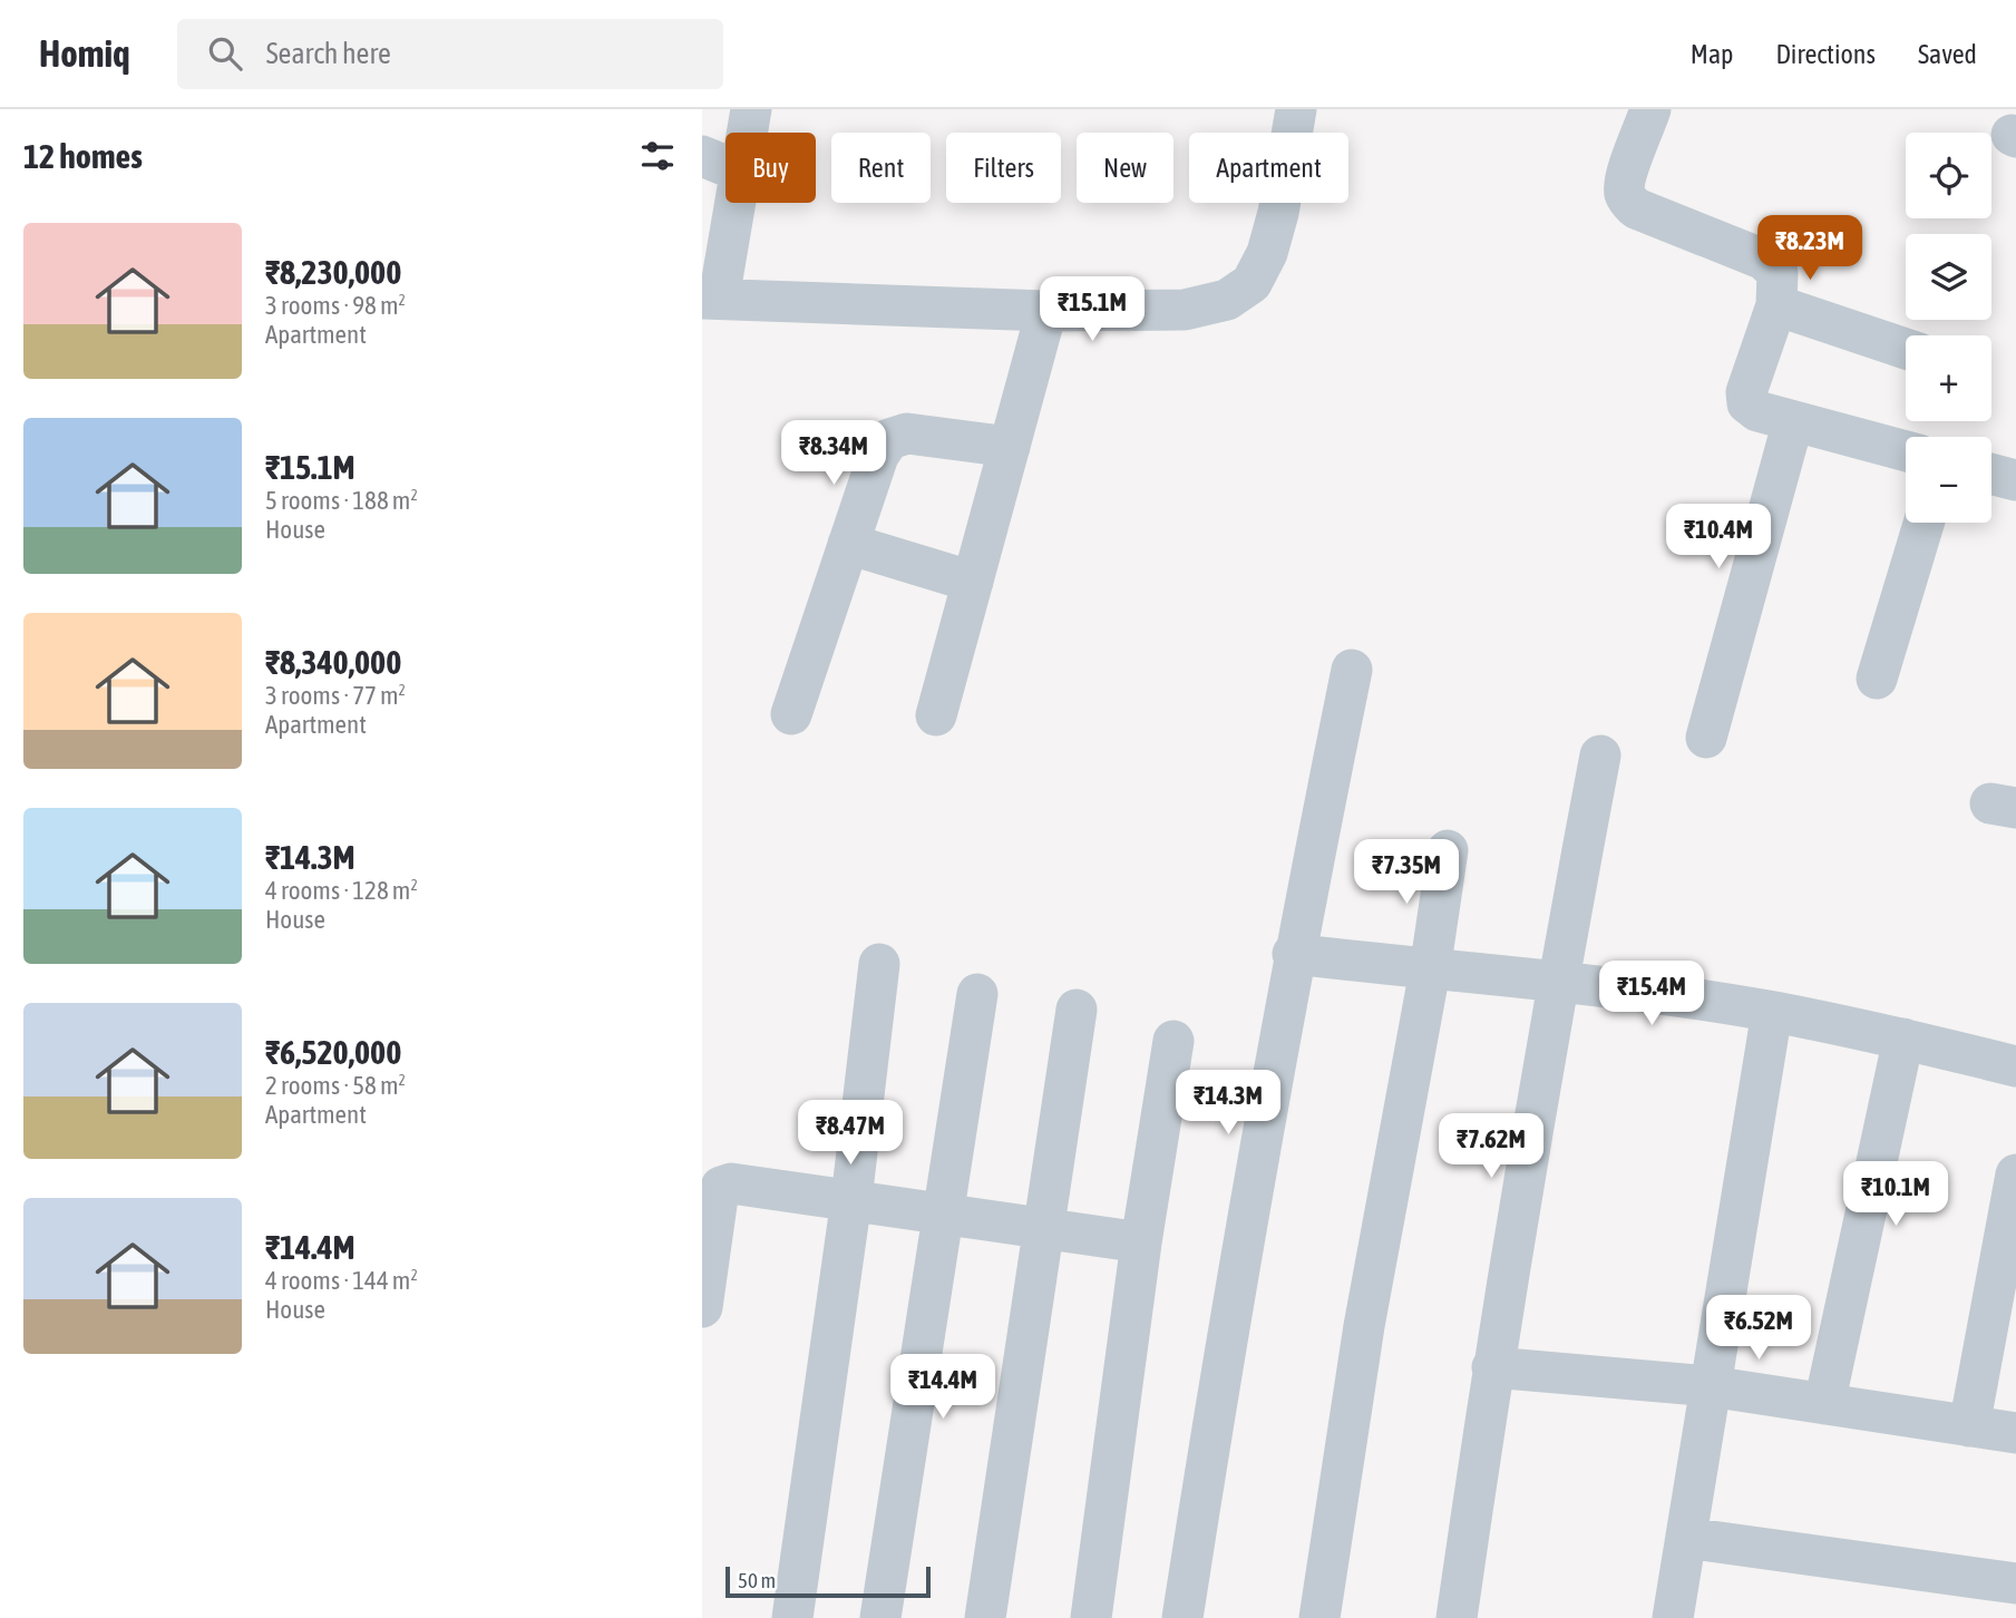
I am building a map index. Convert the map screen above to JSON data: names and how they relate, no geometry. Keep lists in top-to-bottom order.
{
  "scale_bar": "50 m",
  "page": {
    "header": "Homiq",
    "search": "Search here",
    "nav": ["Map", "Directions", "Saved"],
    "heading": "12 homes",
    "map_buttons": ["+", "−"],
    "chip": [
      "Buy",
      "Rent",
      "Filters",
      "New",
      "Apartment"
    ],
    "list": [
      {
        "name": "₹8,230,000",
        "note": "3 rooms · 98 m² · Apartment"
      },
      {
        "name": "₹15.1M",
        "note": "5 rooms · 188 m² · House"
      },
      {
        "name": "₹8,340,000",
        "note": "3 rooms · 77 m² · Apartment"
      },
      {
        "name": "₹14.3M",
        "note": "4 rooms · 128 m² · House"
      },
      {
        "name": "₹6,520,000",
        "note": "2 rooms · 58 m² · Apartment"
      },
      {
        "name": "₹14.4M",
        "note": "4 rooms · 144 m² · House"
      }
    ],
    "price": [
      "₹8.23M",
      "₹15.1M",
      "₹8.34M",
      "₹10.4M",
      "₹7.35M",
      "₹15.4M",
      "₹14.3M",
      "₹8.47M",
      "₹7.62M",
      "₹10.1M",
      "₹6.52M",
      "₹14.4M"
    ],
    "scale": "50 m"
  }
}
